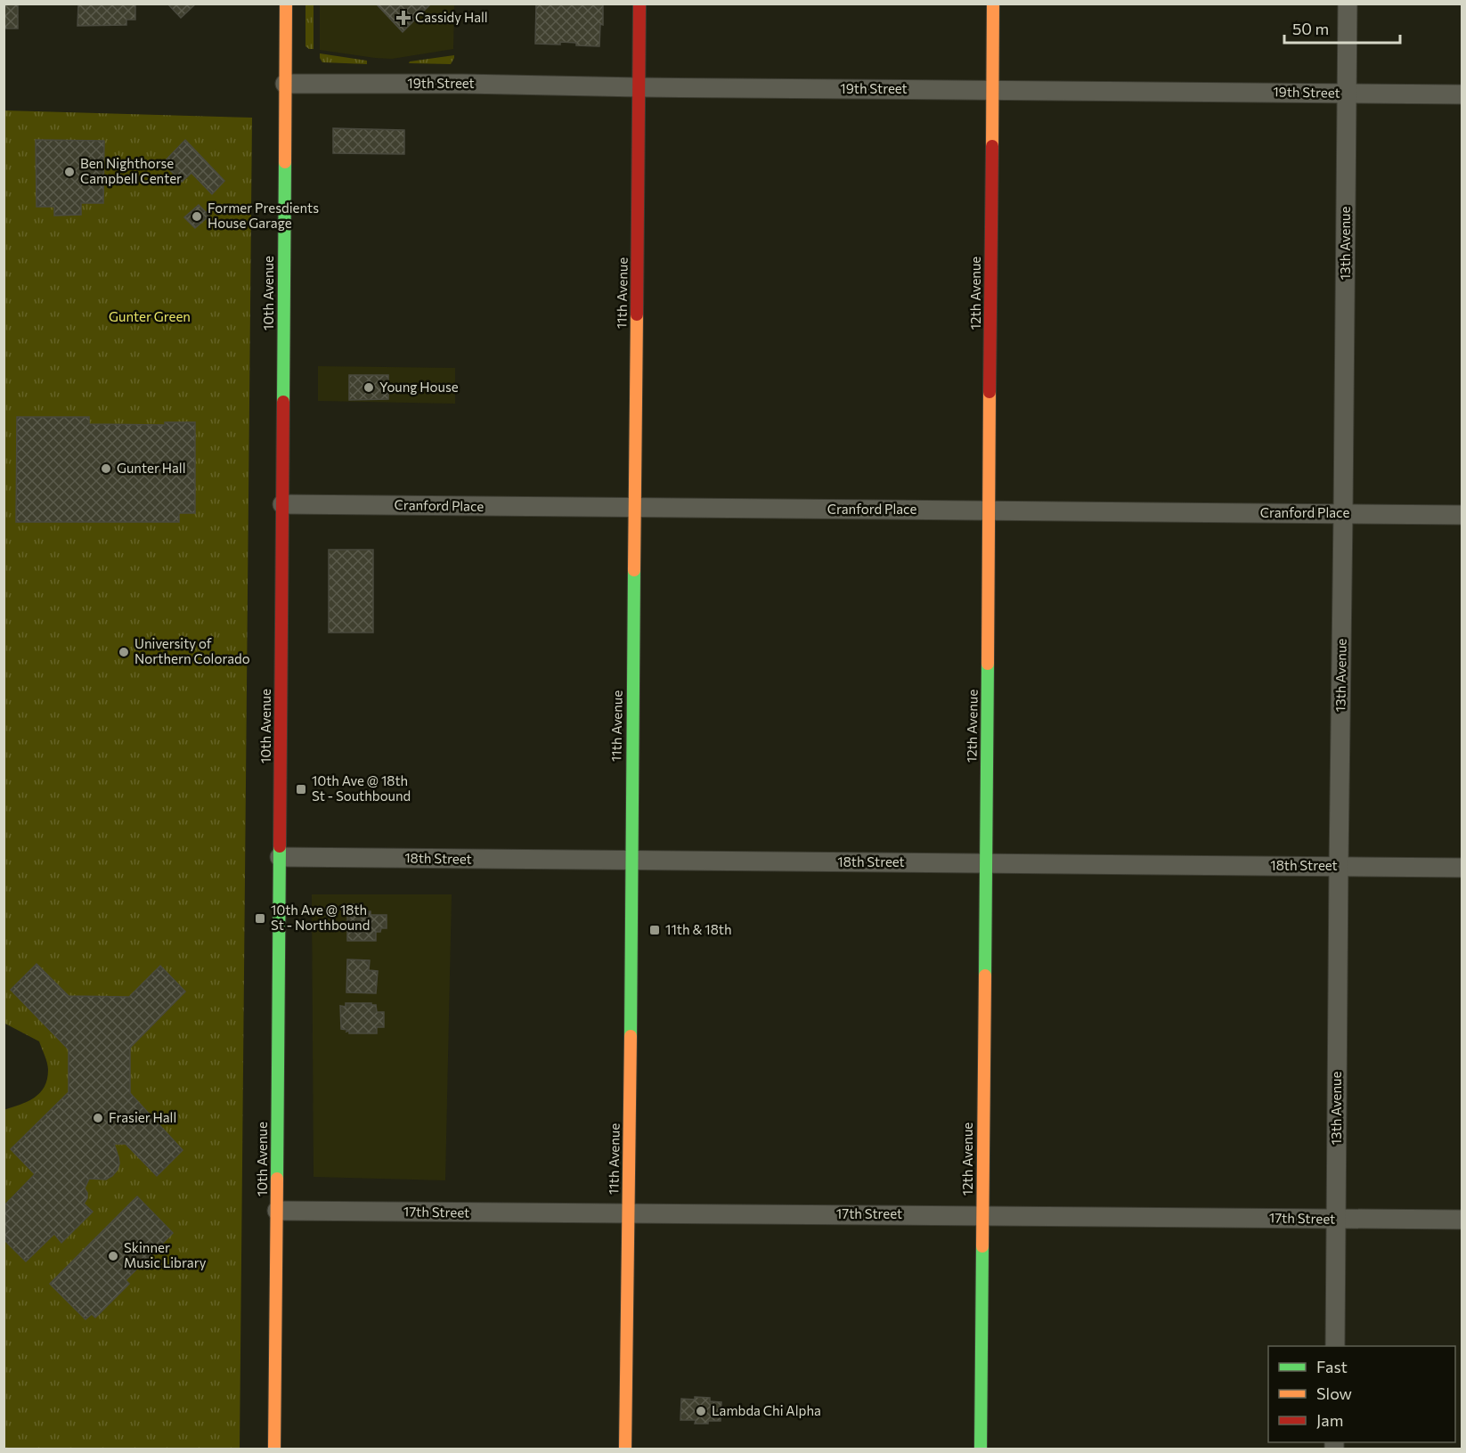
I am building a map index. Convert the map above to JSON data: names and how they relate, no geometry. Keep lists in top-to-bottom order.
{
  "streets": {
    "street": [
      "19th Street",
      "13th Avenue",
      "10th Avenue",
      "11th Avenue",
      "12th Avenue",
      "Cranford Place",
      "18th Street",
      "17th Street"
    ]
  },
  "crossings": [
    ["19th Street", "13th Avenue"],
    ["19th Street", "10th Avenue"],
    ["19th Street", "11th Avenue"],
    ["19th Street", "12th Avenue"],
    ["13th Avenue", "Cranford Place"],
    ["13th Avenue", "18th Street"],
    ["13th Avenue", "17th Street"],
    ["10th Avenue", "Cranford Place"],
    ["10th Avenue", "18th Street"],
    ["10th Avenue", "17th Street"],
    ["11th Avenue", "Cranford Place"],
    ["11th Avenue", "18th Street"],
    ["11th Avenue", "17th Street"],
    ["12th Avenue", "Cranford Place"],
    ["12th Avenue", "18th Street"],
    ["12th Avenue", "17th Street"]
  ],
  "parks": ["Gunter Green"],
  "places": {
    "health": ["Cassidy Hall"],
    "other": [
      "Ben Nighthorse Campbell Center",
      "Former Presdients House Garage",
      "Young House",
      "Gunter Hall",
      "University of Northern Colorado",
      "Frasier Hall",
      "Skinner Music Library",
      "Lambda Chi Alpha"
    ],
    "transit": ["10th Ave @ 18th St - Southbound", "10th Ave @ 18th St - Northbound", "11th & 18th"]
  },
  "legend": ["Fast", "Slow", "Jam"],
  "scale_bar": "50 m"
}
